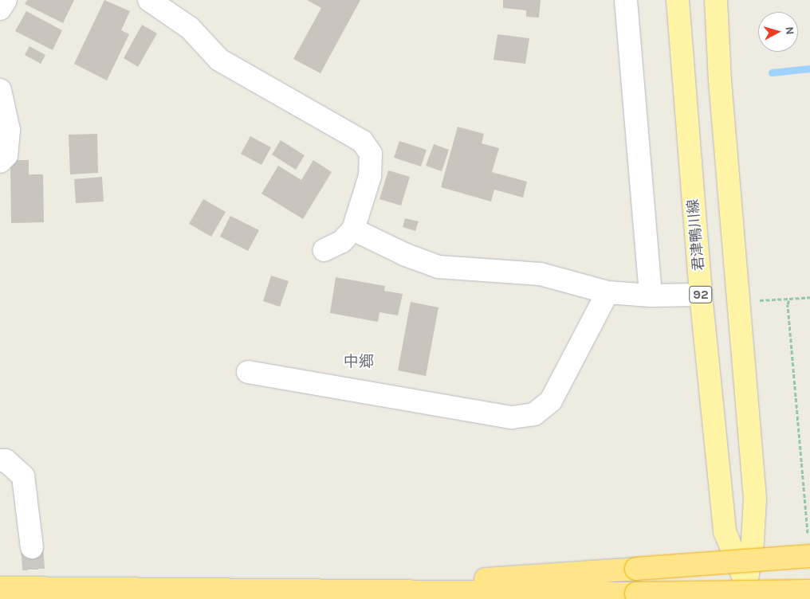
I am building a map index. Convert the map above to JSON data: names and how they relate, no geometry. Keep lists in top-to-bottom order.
{
  "streets": {
    "main road": ["君津鴨川線", "92"]
  },
  "districts": ["中郷"],
  "north": "right"
}
